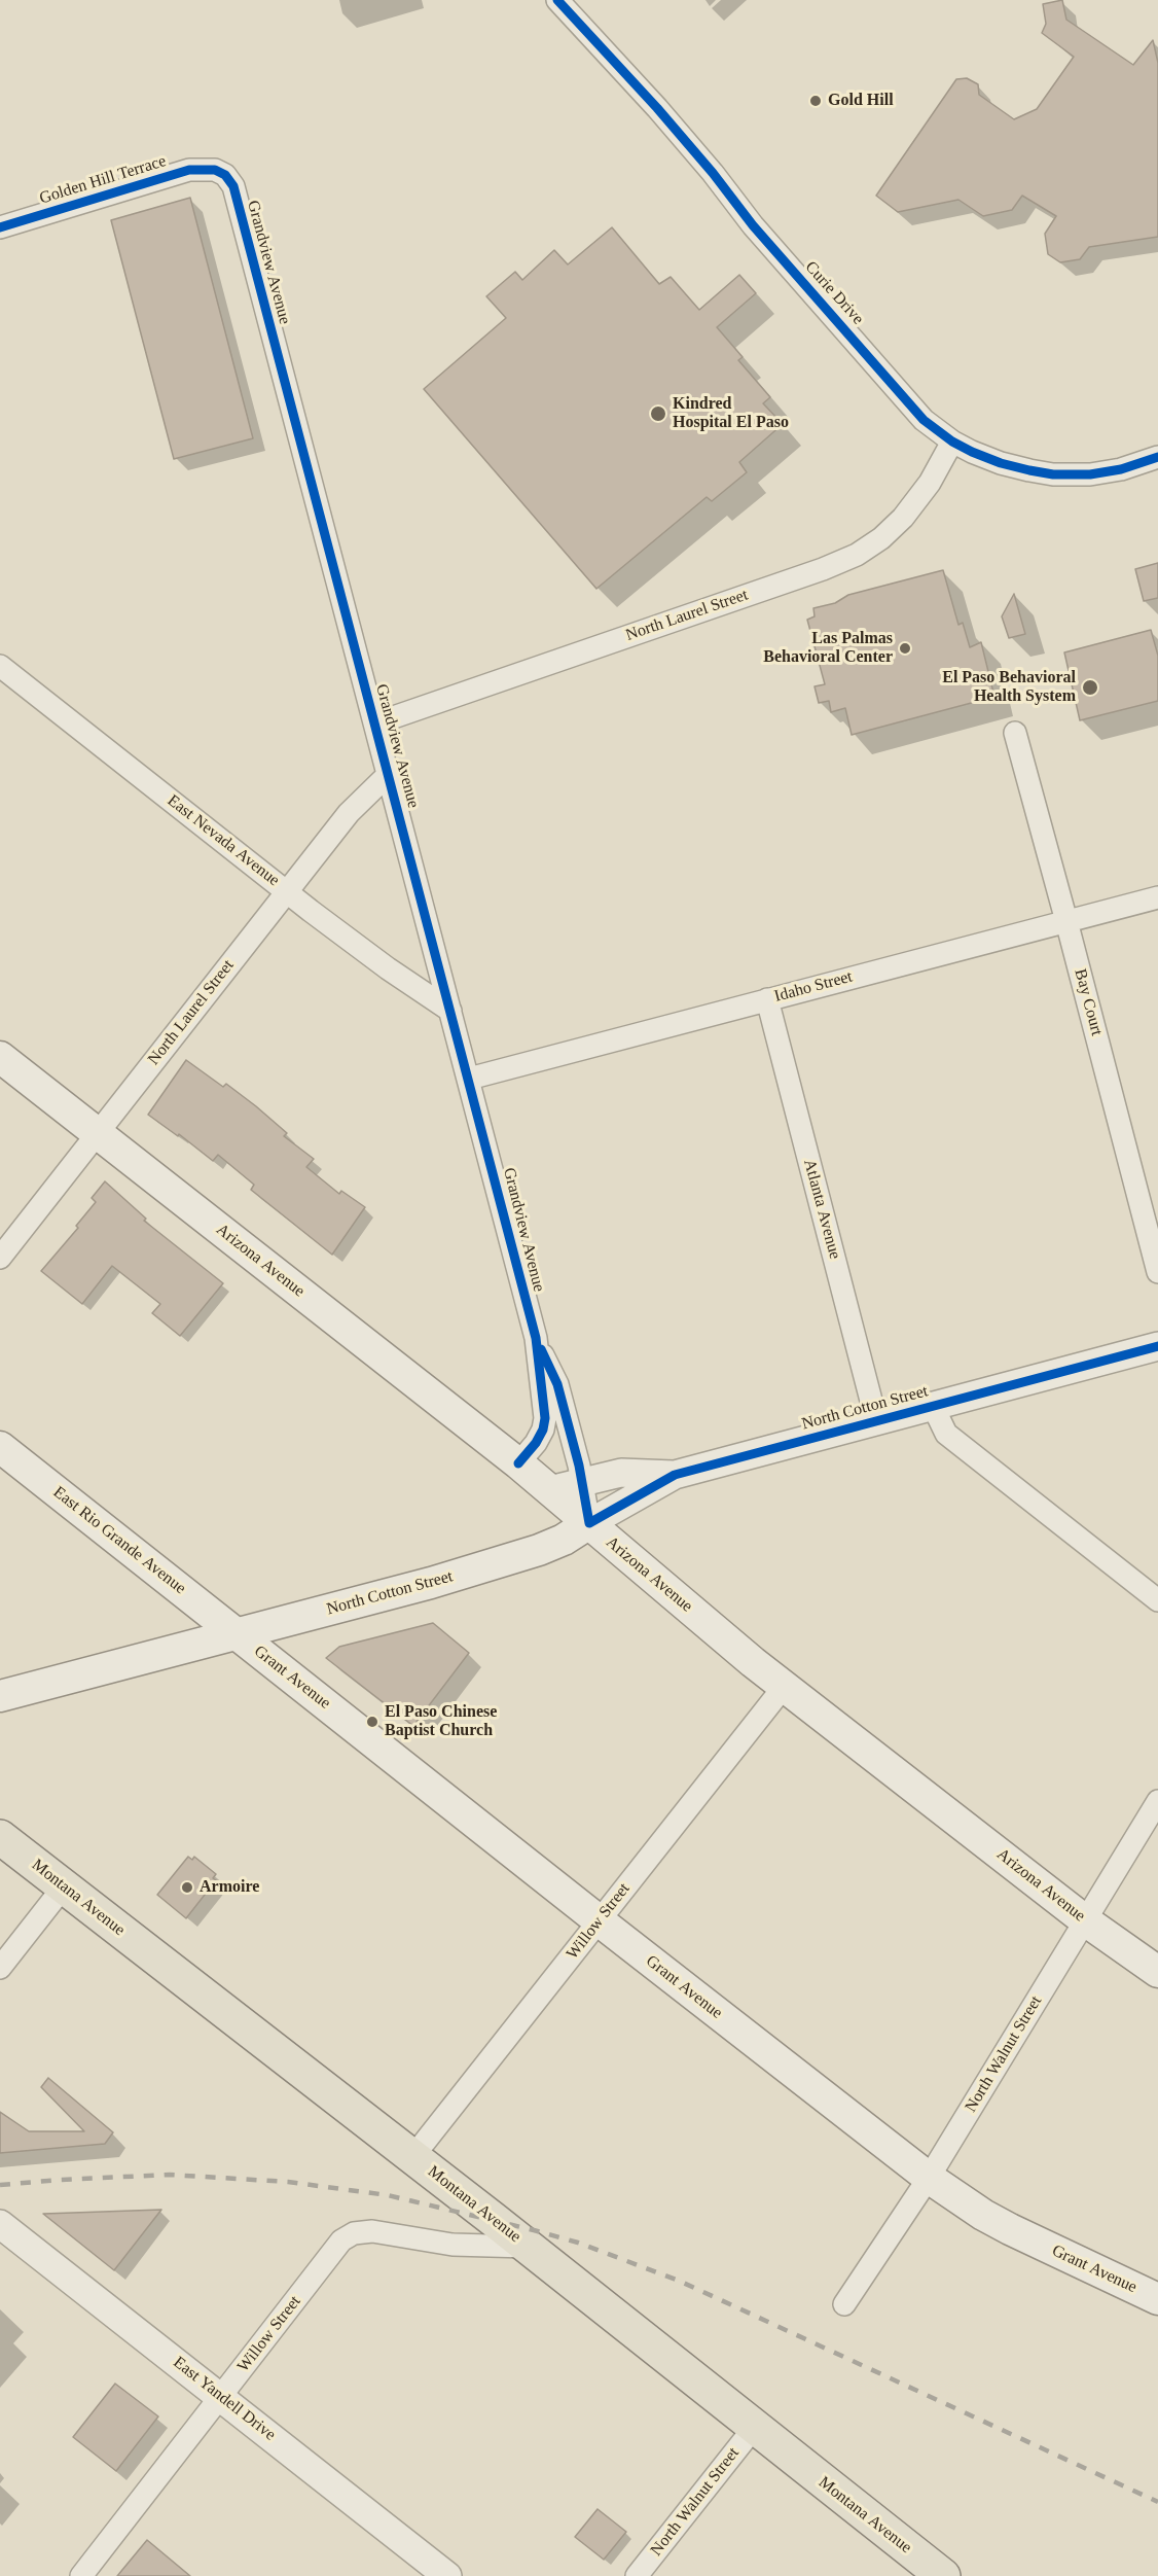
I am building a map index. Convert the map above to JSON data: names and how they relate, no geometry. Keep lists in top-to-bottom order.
{
  "streets": {
    "main road": [
      "Arizona Avenue",
      "North Cotton Street",
      "East Rio Grande Avenue",
      "Grant Avenue",
      "Montana Avenue"
    ],
    "street": [
      "Golden Hill Terrace",
      "Grandview Avenue",
      "Curie Drive",
      "North Laurel Street",
      "East Nevada Avenue",
      "Idaho Street",
      "Bay Court",
      "Atlanta Avenue",
      "Willow Street",
      "North Walnut Street",
      "East Yandell Drive"
    ]
  },
  "crossings": [
    ["Golden Hill Terrace", "Grandview Avenue"],
    ["Grandview Avenue", "North Laurel Street"],
    ["Grandview Avenue", "East Nevada Avenue"],
    ["Grandview Avenue", "Idaho Street"],
    ["Grandview Avenue", "Arizona Avenue"],
    ["Grandview Avenue", "North Cotton Street"],
    ["Curie Drive", "North Laurel Street"],
    ["North Laurel Street", "East Nevada Avenue"],
    ["North Laurel Street", "Arizona Avenue"],
    ["Idaho Street", "Bay Court"],
    ["Idaho Street", "Atlanta Avenue"],
    ["Atlanta Avenue", "North Cotton Street"],
    ["Arizona Avenue", "North Cotton Street"],
    ["Arizona Avenue", "Willow Street"],
    ["Arizona Avenue", "North Walnut Street"],
    ["North Cotton Street", "East Rio Grande Avenue"],
    ["North Cotton Street", "Grant Avenue"],
    ["East Rio Grande Avenue", "Grant Avenue"],
    ["Grant Avenue", "Willow Street"],
    ["Grant Avenue", "North Walnut Street"],
    ["Montana Avenue", "Willow Street"],
    ["Montana Avenue", "North Walnut Street"],
    ["Willow Street", "East Yandell Drive"]
  ],
  "places": [
    "Gold Hill",
    "Kindred Hospital El Paso",
    "Las Palmas Behavioral Center",
    "El Paso Behavioral Health System",
    "El Paso Chinese Baptist Church",
    "Armoire"
  ]
}
